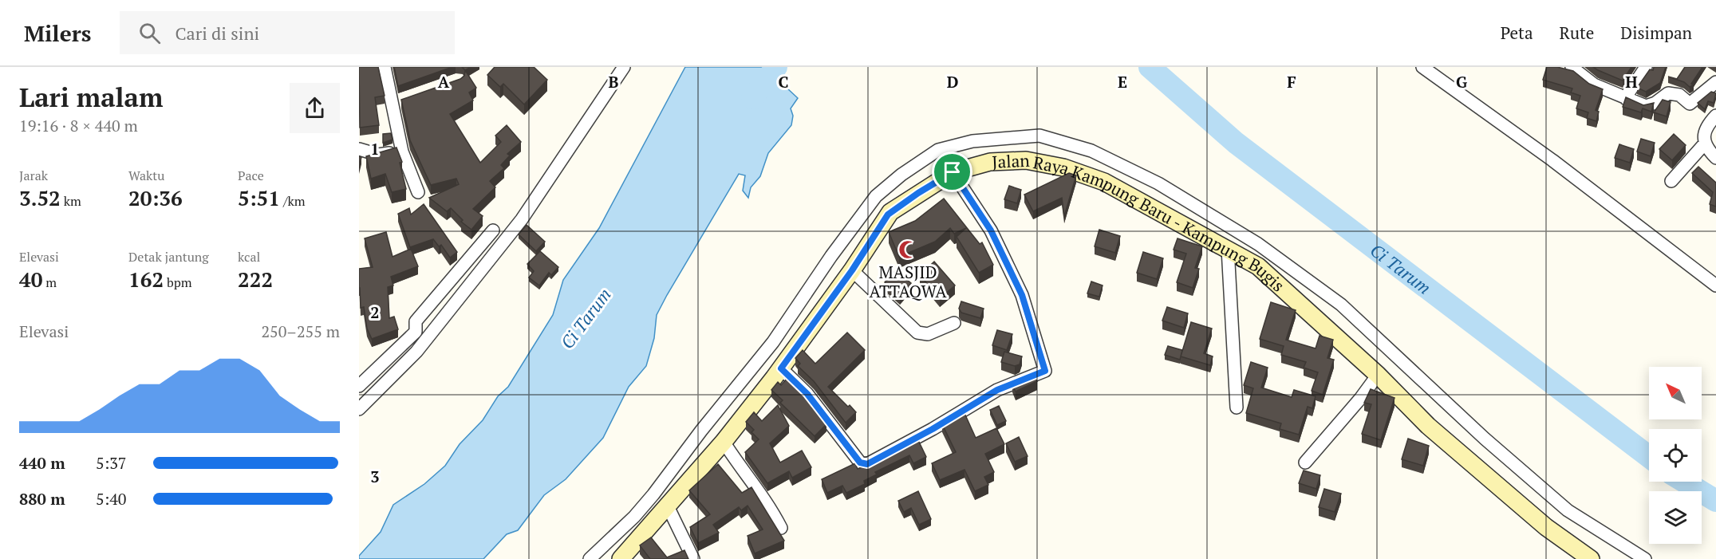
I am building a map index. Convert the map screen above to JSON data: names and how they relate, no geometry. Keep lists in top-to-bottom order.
{
  "streets": {
    "street": ["Jalan Raya Kampung Baru - Kampung Bugis"]
  },
  "water": ["Ci Tarum"],
  "places": {
    "mosque": ["MASJID ATTAQWA"]
  },
  "north": "top left",
  "page": {
    "header": "Milers",
    "search": "Cari di sini",
    "nav": ["Peta", "Rute", "Disimpan"],
    "heading": ["Lari malam", "19:16 · 8 × 440 m"],
    "stats": [
      ["Jarak", "3.52 km"],
      ["Waktu", "20:36"],
      ["Pace", "5:51 /km"],
      ["Elevasi", "40 m"],
      ["Detak jantung", "162 bpm"],
      ["kcal", "222"]
    ],
    "chart": ["Elevasi", "250–255 m"],
    "list": [
      {
        "name": "440 m",
        "note": "5:37"
      },
      {
        "name": "880 m",
        "note": "5:40"
      }
    ]
  },
  "grid": {
    "columns": [
      "A",
      "B",
      "C",
      "D",
      "E",
      "F",
      "G",
      "H"
    ],
    "rows": ["1", "2", "3"]
  }
}
